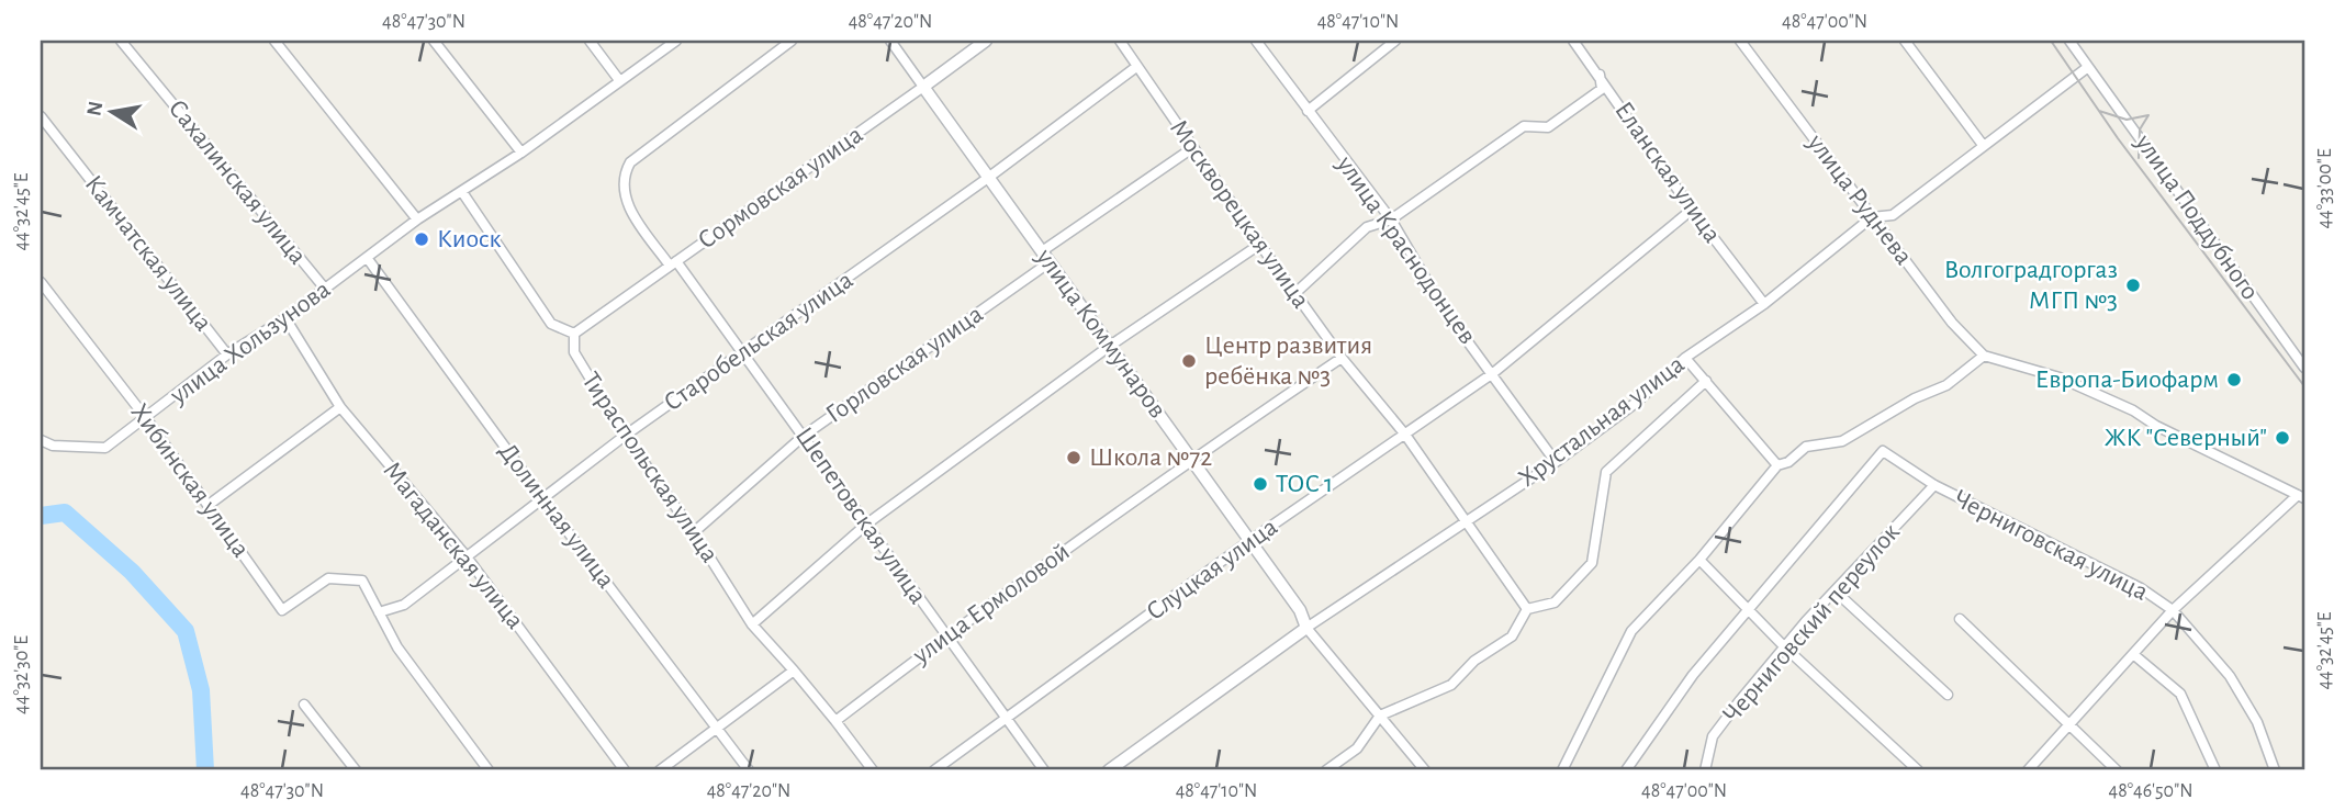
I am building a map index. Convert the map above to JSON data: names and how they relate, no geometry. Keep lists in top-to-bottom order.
{
  "streets": {
    "street": [
      "Еланская улица",
      "Сахалинская улица",
      "Сормовская улица",
      "улица Руднева",
      "Москворецкая улица",
      "улица Поддубного",
      "улица Краснодонцев",
      "Камчатская улица",
      "улица Коммунаров",
      "Старобельская улица",
      "улица Хользунова",
      "Горловская улица",
      "Хрустальная улица",
      "Тираспольская улица",
      "Хибинская улица",
      "Долинная улица",
      "Шепетовская улица",
      "Магаданская улица",
      "Черниговская улица",
      "Слуцкая улица",
      "улица Ермоловой",
      "Черниговский переулок"
    ]
  },
  "crossings": [
    ["Еланская улица", "Хрустальная улица"],
    ["Еланская улица", "Слуцкая улица"],
    ["Сахалинская улица", "улица Хользунова"],
    ["Сормовская улица", "улица Коммунаров"],
    ["Сормовская улица", "Тираспольская улица"],
    ["Сормовская улица", "Шепетовская улица"],
    ["улица Руднева", "Хрустальная улица"],
    ["Москворецкая улица", "Старобельская улица"],
    ["Москворецкая улица", "Хрустальная улица"],
    ["Москворецкая улица", "Слуцкая улица"],
    ["Москворецкая улица", "улица Ермоловой"],
    ["улица Поддубного", "Хрустальная улица"],
    ["улица Краснодонцев", "Хрустальная улица"],
    ["улица Краснодонцев", "Слуцкая улица"],
    ["Камчатская улица", "улица Хользунова"],
    ["улица Коммунаров", "Старобельская улица"],
    ["улица Коммунаров", "Горловская улица"],
    ["улица Коммунаров", "Хрустальная улица"],
    ["улица Коммунаров", "Слуцкая улица"],
    ["улица Коммунаров", "улица Ермоловой"],
    ["Старобельская улица", "Тираспольская улица"],
    ["Старобельская улица", "Хибинская улица"],
    ["Старобельская улица", "Долинная улица"],
    ["Старобельская улица", "Шепетовская улица"],
    ["Старобельская улица", "Магаданская улица"],
    ["улица Хользунова", "Хибинская улица"],
    ["улица Хользунова", "Долинная улица"],
    ["улица Хользунова", "Магаданская улица"],
    ["Горловская улица", "Тираспольская улица"],
    ["Горловская улица", "Шепетовская улица"],
    ["Шепетовская улица", "Слуцкая улица"],
    ["Шепетовская улица", "улица Ермоловой"],
    ["Черниговская улица", "Черниговский переулок"]
  ],
  "places": [
    "Киоск",
    "Волгоградгоргаз МГП №3",
    "Центр развития ребёнка №3",
    "Европа-Биофарм",
    "ЖК \"Северный\"",
    "Школа №72",
    "ТОС 1"
  ],
  "north": "left",
  "coordinates": [
    "48°47'30\"N",
    "48°47'20\"N",
    "48°47'10\"N",
    "48°47'00\"N",
    "44°33'00\"E",
    "44°32'45\"E",
    "44°32'30\"E",
    "48°46'50\"N"
  ]
}
